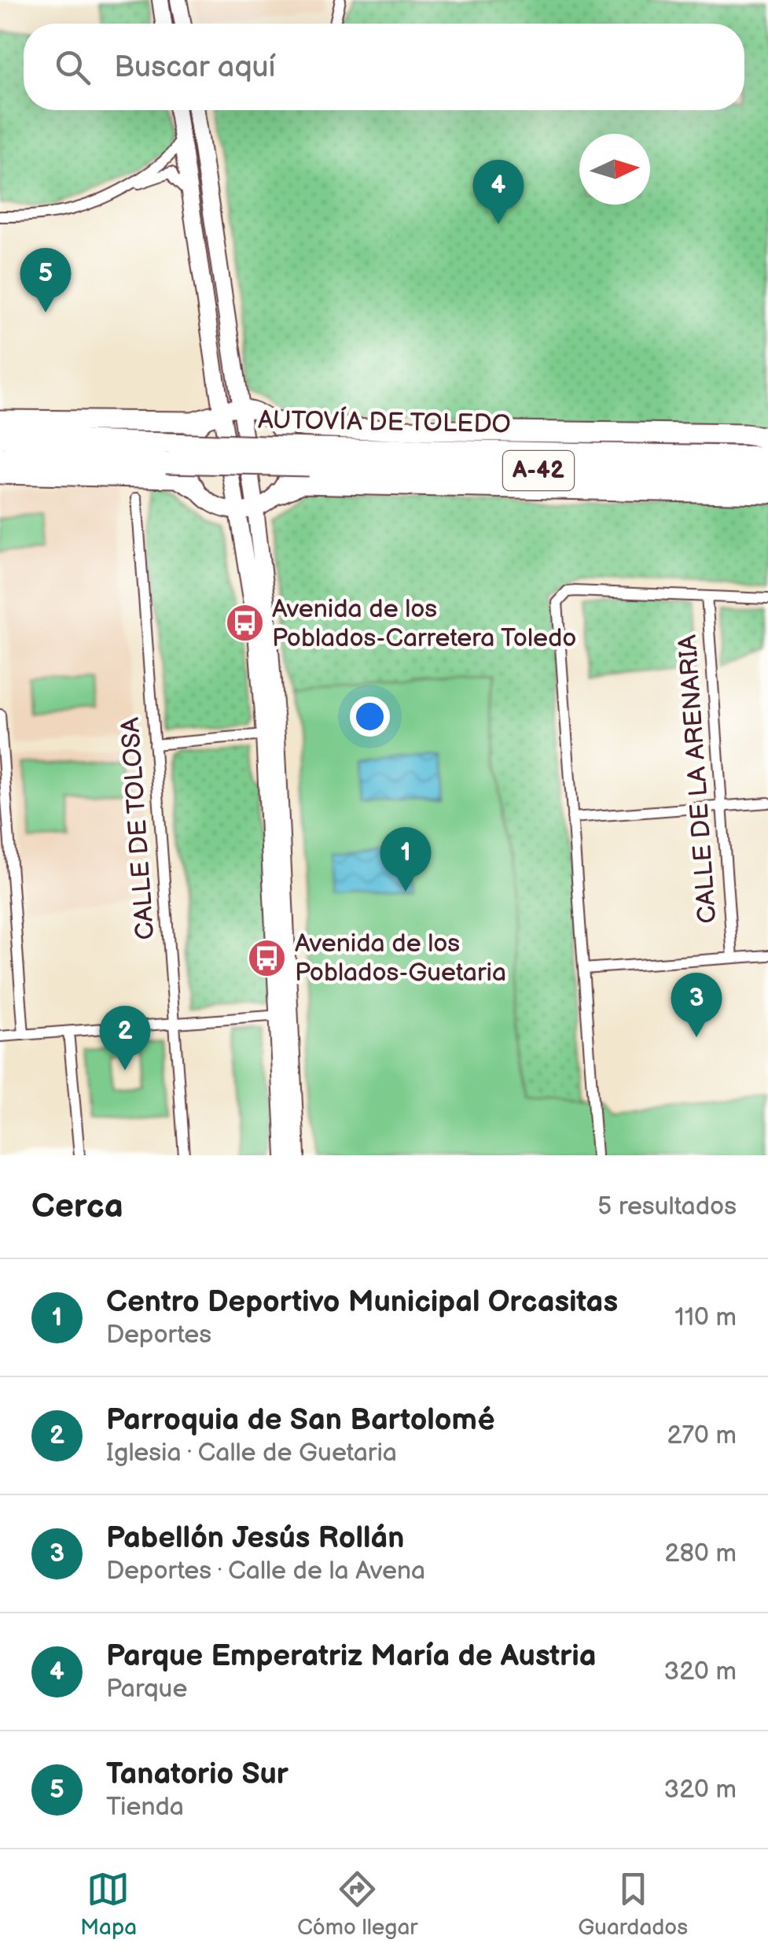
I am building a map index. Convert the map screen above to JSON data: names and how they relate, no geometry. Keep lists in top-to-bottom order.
{
  "streets": {
    "highway": ["AUTOVÍA DE TOLEDO", "A-42"],
    "street": ["CALLE DE LA ARENARIA", "CALLE DE TOLOSA"]
  },
  "places": {
    "bus stop": ["Avenida de los Poblados-Carretera Toledo", "Avenida de los Poblados-Guetaria"]
  },
  "north": "right",
  "page": {
    "search": "Buscar aquí",
    "pins": [
      "4",
      "5",
      "1",
      "3",
      "2"
    ],
    "heading": ["Cerca", "5 resultados"],
    "list": [
      {
        "mark": "1",
        "name": "Centro Deportivo Municipal Orcasitas",
        "note": "Deportes",
        "value": "110 m"
      },
      {
        "mark": "2",
        "name": "Parroquia de San Bartolomé",
        "note": "Iglesia · Calle de Guetaria",
        "value": "270 m"
      },
      {
        "mark": "3",
        "name": "Pabellón Jesús Rollán",
        "note": "Deportes · Calle de la Avena",
        "value": "280 m"
      },
      {
        "mark": "4",
        "name": "Parque Emperatriz María de Austria",
        "note": "Parque",
        "value": "320 m"
      },
      {
        "mark": "5",
        "name": "Tanatorio Sur",
        "note": "Tienda",
        "value": "320 m"
      }
    ],
    "nav": ["Mapa", "Cómo llegar", "Guardados"]
  }
}
